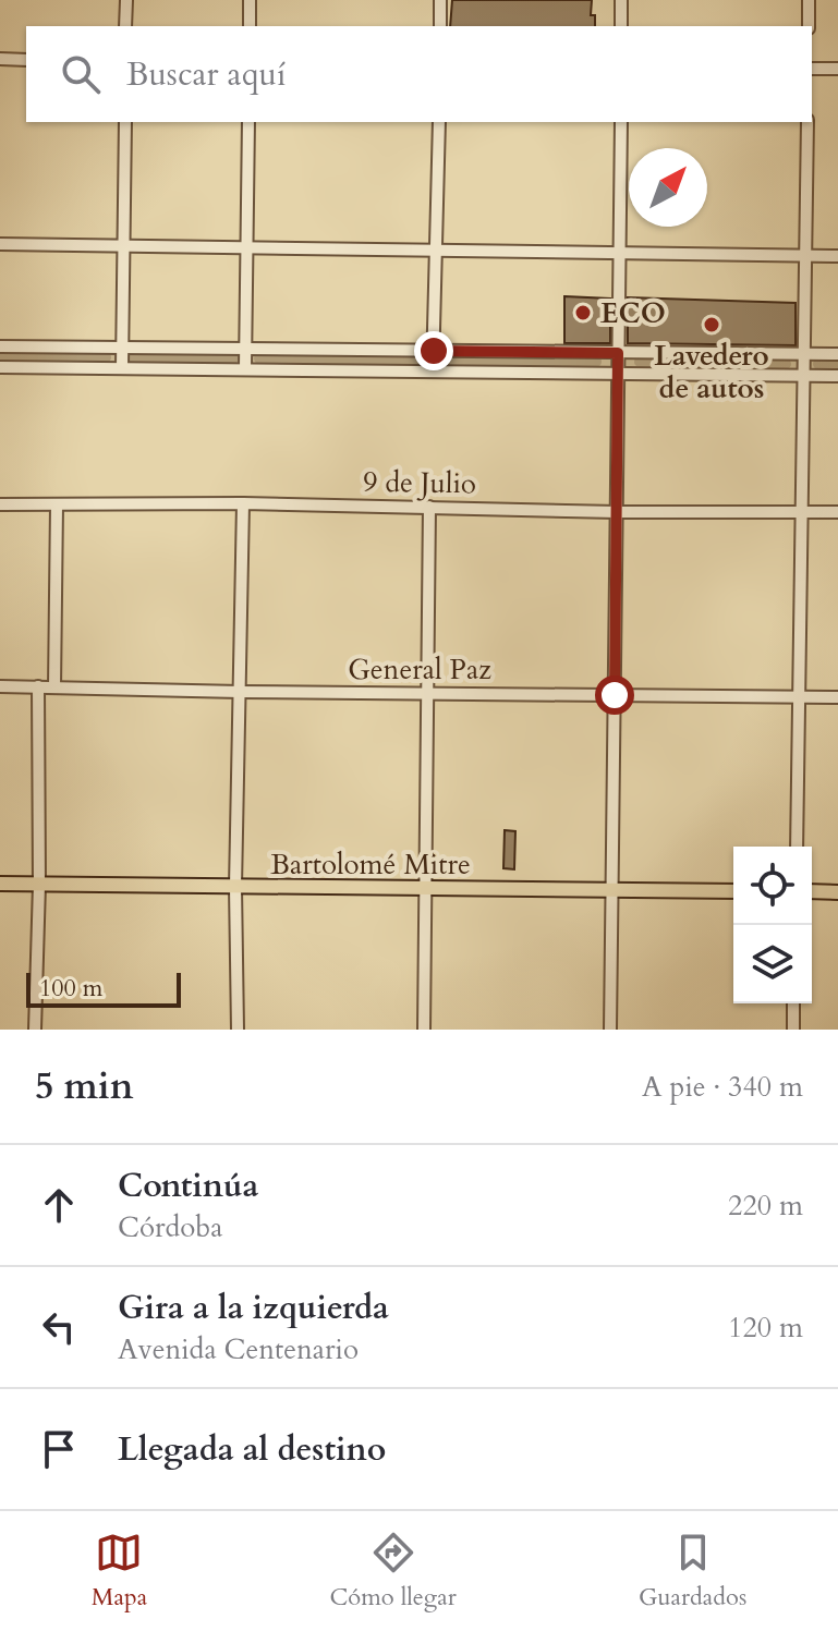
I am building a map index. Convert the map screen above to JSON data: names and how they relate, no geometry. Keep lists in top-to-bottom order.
{
  "streets": {
    "main road": ["Bartolomé Mitre"],
    "street": ["9 de Julio", "General Paz"]
  },
  "places": ["ECO", "Lavedero de autos"],
  "scale_bar": "100 m",
  "north": "top right",
  "page": {
    "search": "Buscar aquí",
    "scale": "100 m",
    "heading": ["5 min", "A pie · 340 m"],
    "list": [
      ["Continúa", "Córdoba", "220 m"],
      ["Gira a la izquierda", "Avenida Centenario", "120 m"],
      "Llegada al destino"
    ],
    "nav": ["Mapa", "Cómo llegar", "Guardados"]
  }
}
